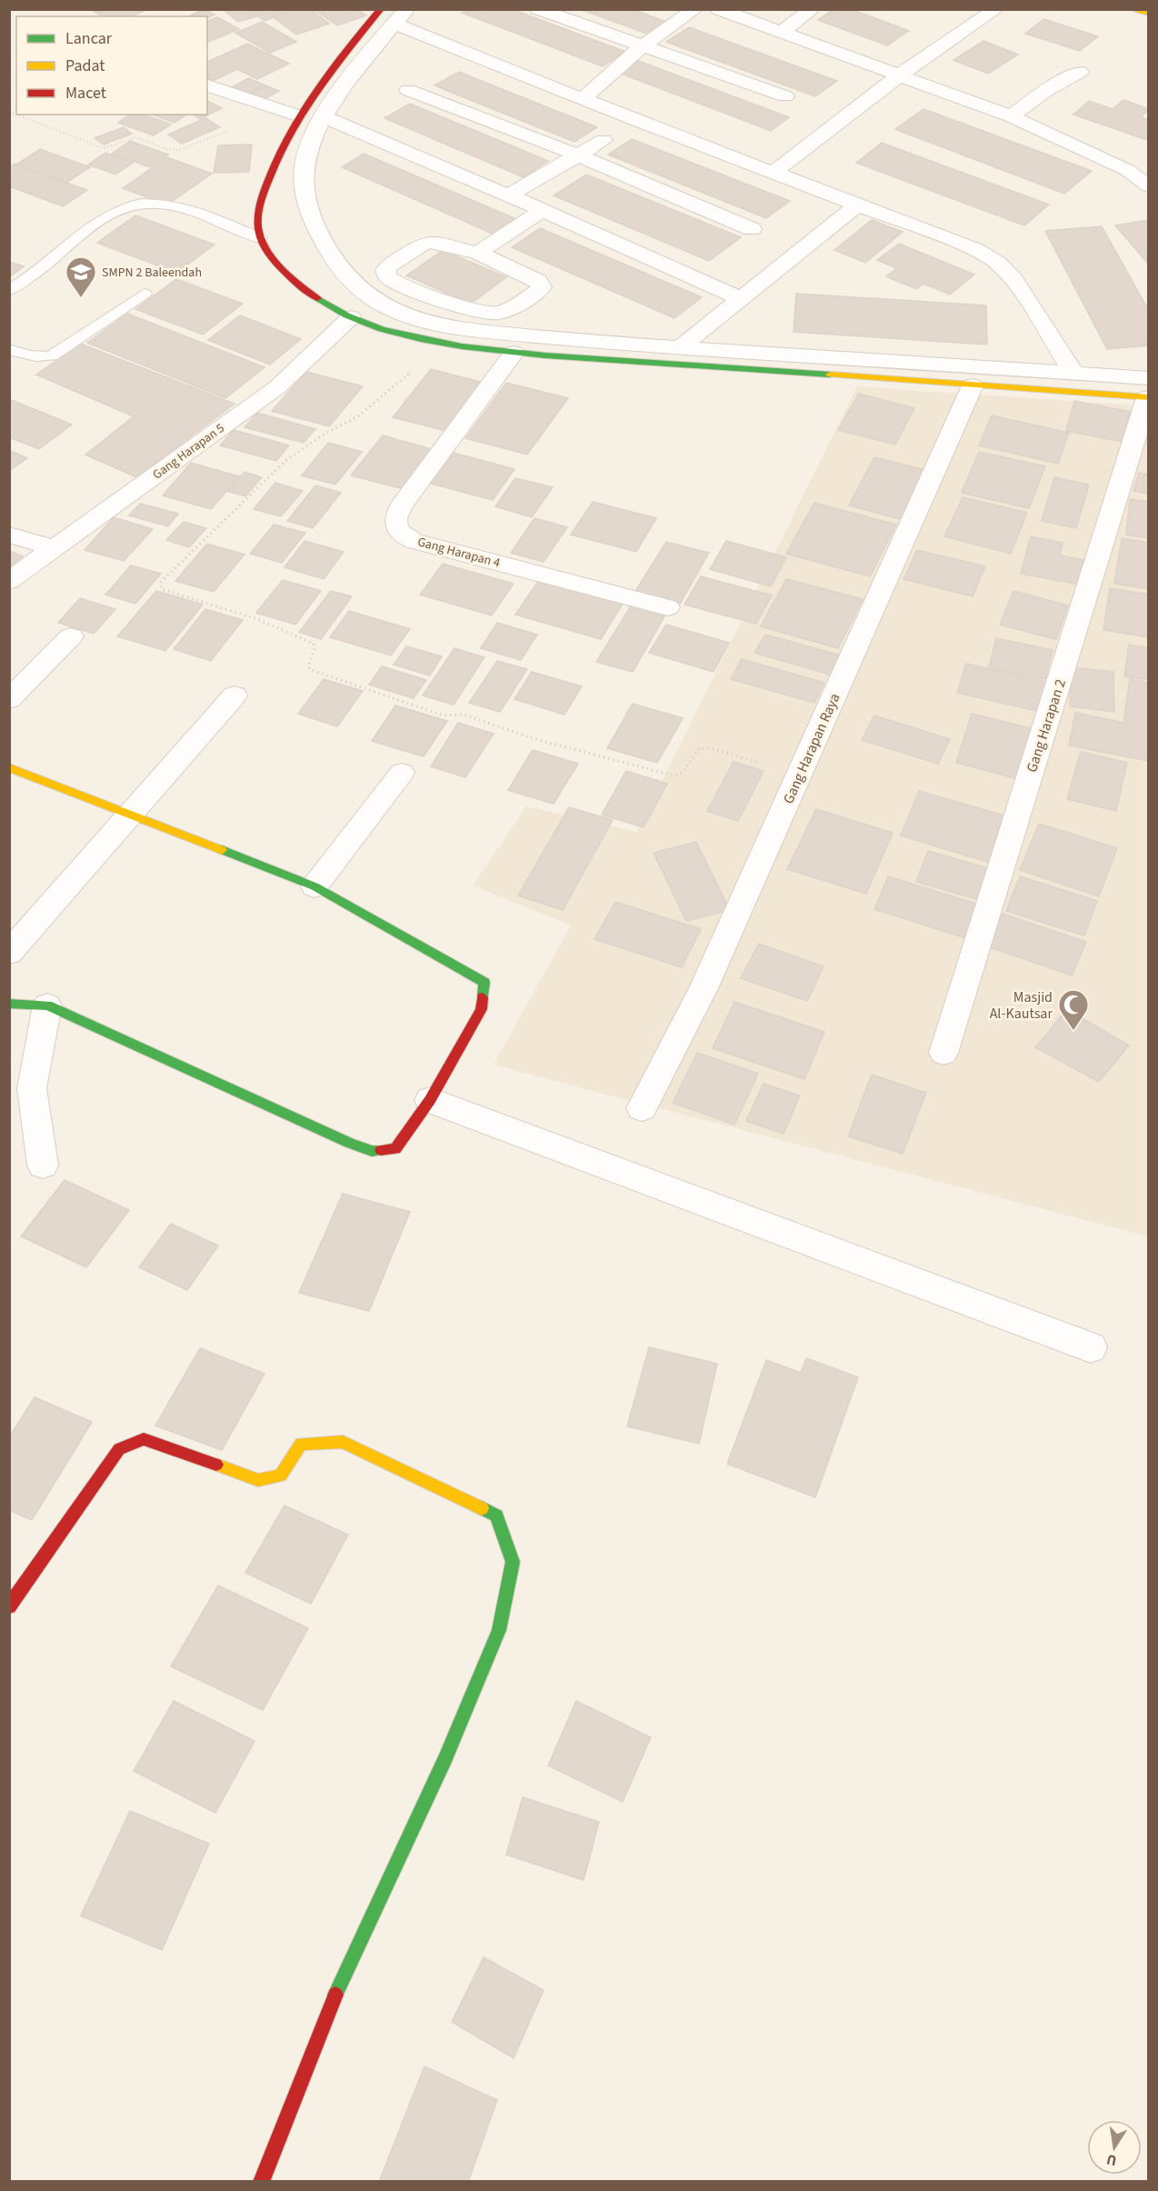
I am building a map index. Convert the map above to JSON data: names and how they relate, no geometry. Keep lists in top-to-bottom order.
{
  "streets": {
    "street": [
      "Gang Harapan 5",
      "Gang Harapan 4",
      "Gang Harapan 2",
      "Gang Harapan Raya"
    ]
  },
  "places": {
    "school or university": ["SMPN 2 Baleendah"],
    "mosque": ["Masjid Al-Kautsar"]
  },
  "legend": ["Lancar", "Padat", "Macet"],
  "north": "bottom"
}
